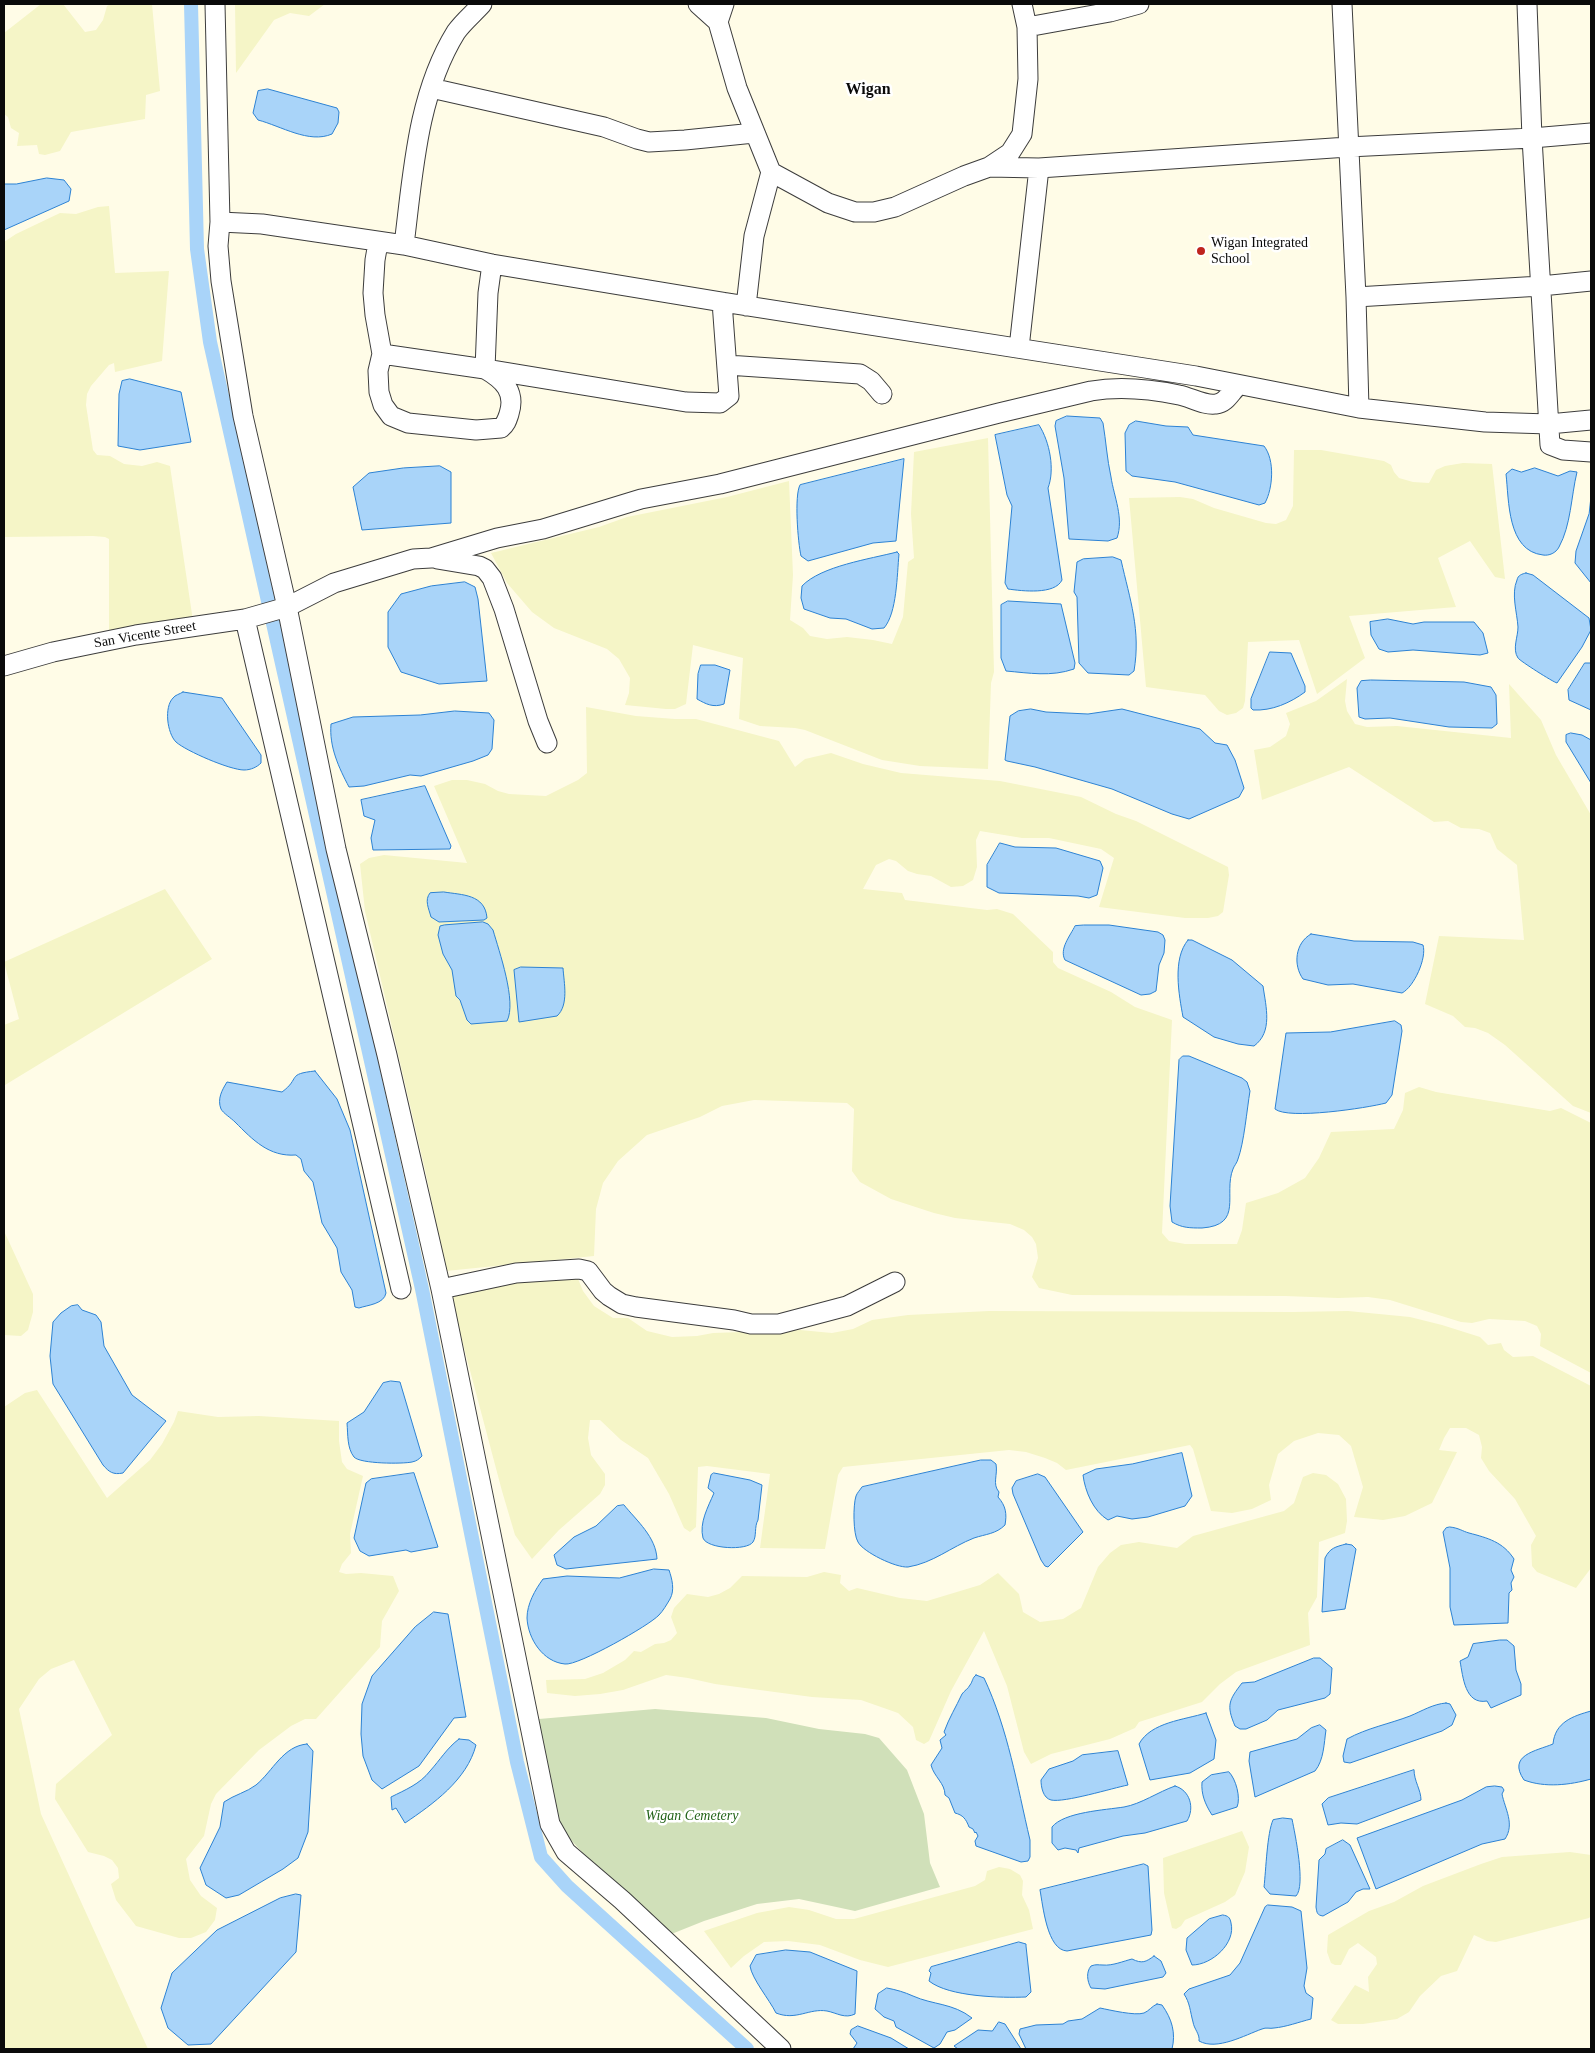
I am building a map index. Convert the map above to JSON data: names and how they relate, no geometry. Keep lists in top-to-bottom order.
{
  "streets": {
    "street": ["San Vicente Street"]
  },
  "districts": ["Wigan"],
  "parks": ["Wigan Cemetery"],
  "places": ["Wigan Integrated School"]
}
